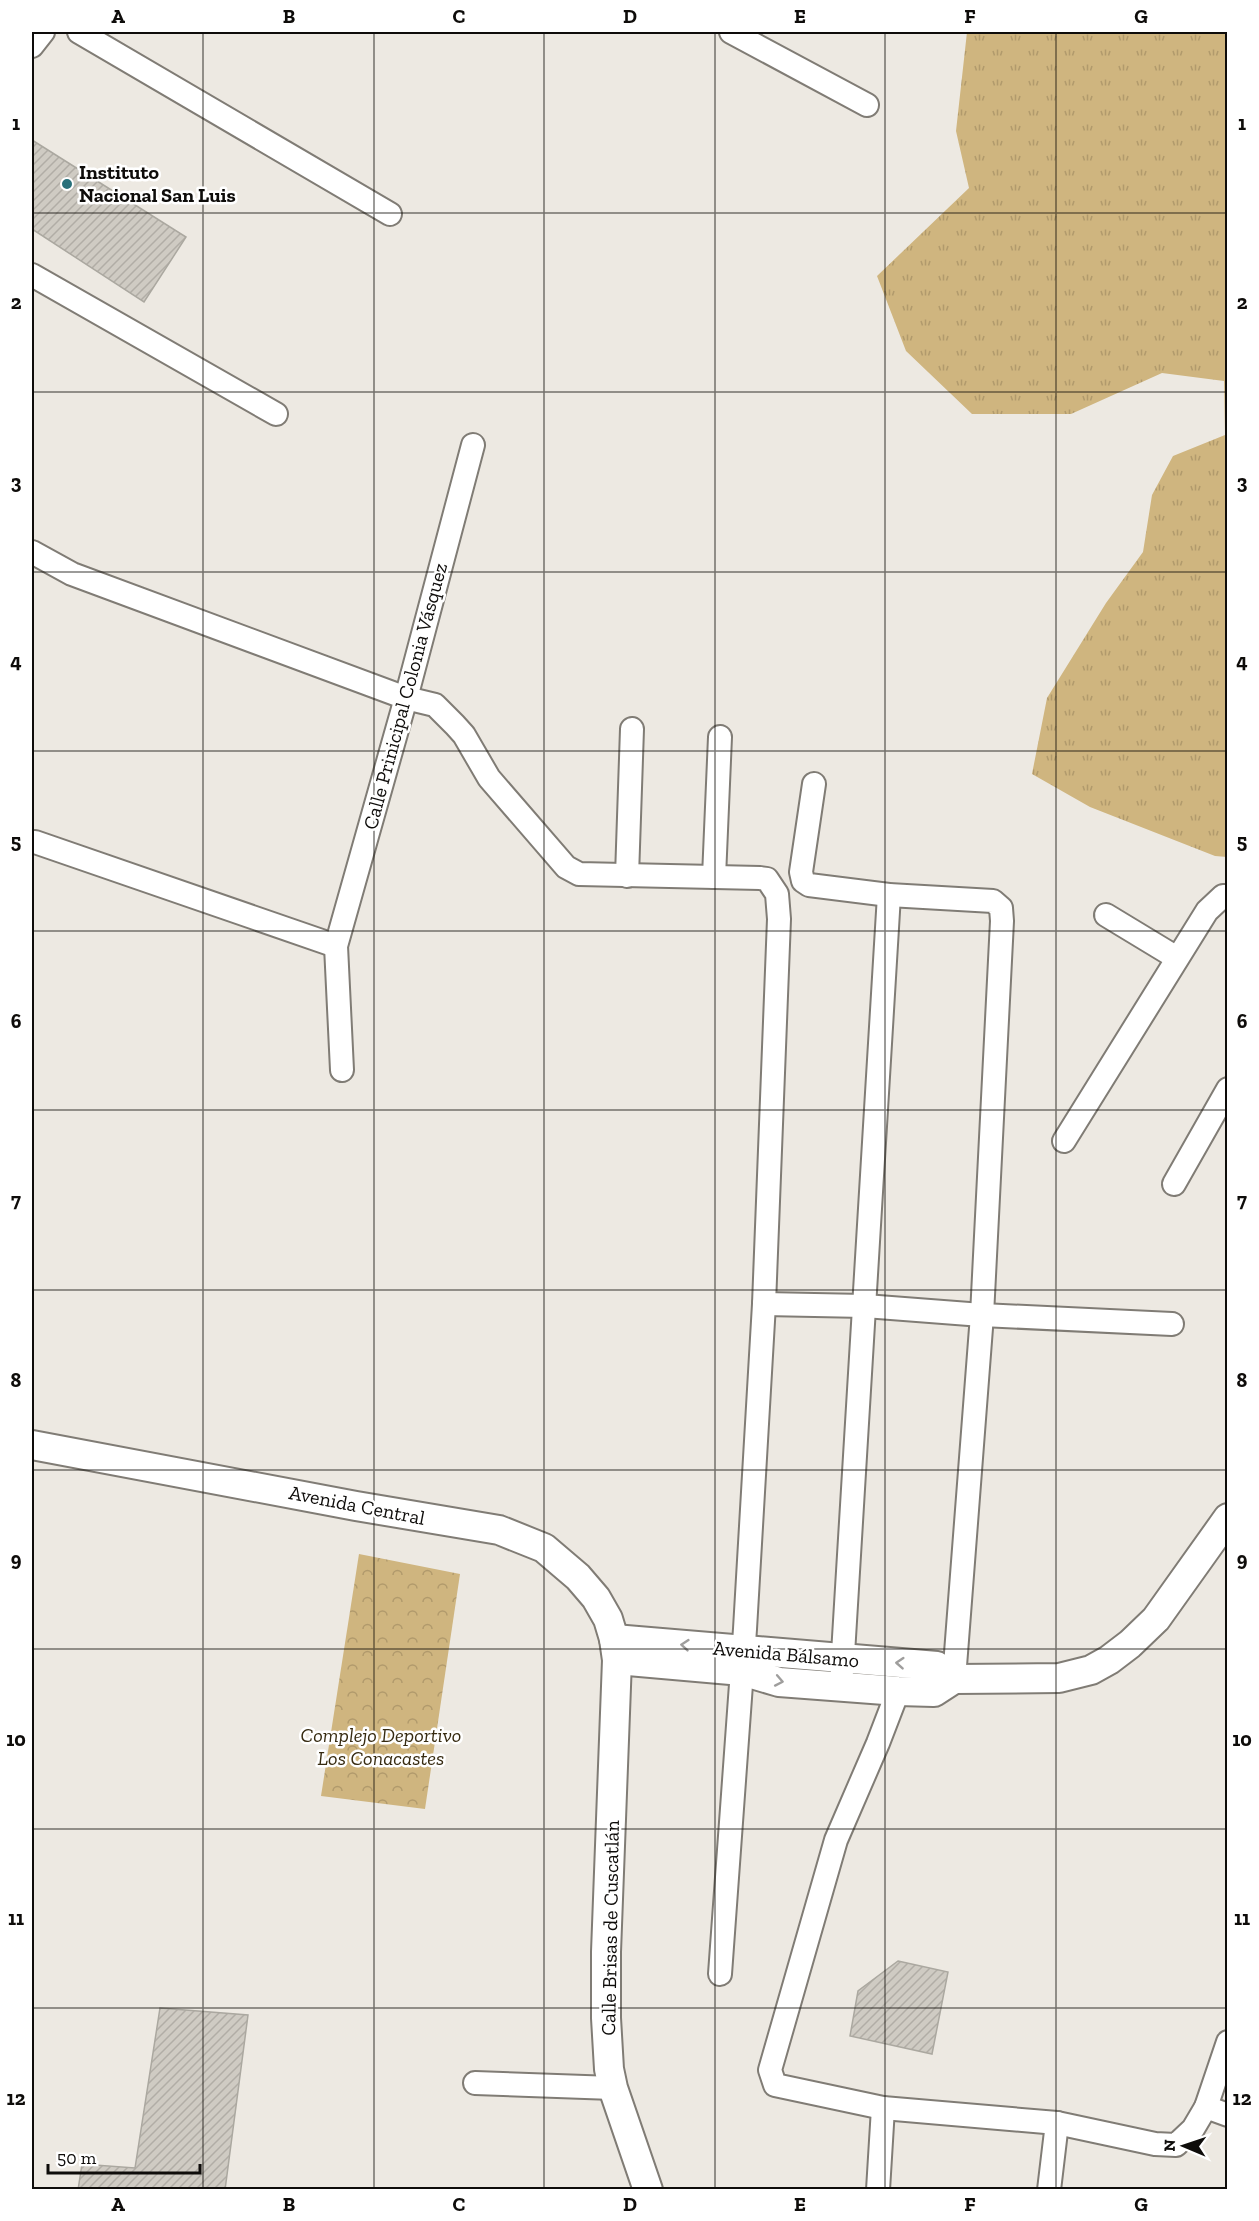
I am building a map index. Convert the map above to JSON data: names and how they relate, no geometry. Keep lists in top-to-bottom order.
{
  "streets": {
    "street": [
      "Calle Prinicipal Colonia Vásquez",
      "Avenida Central",
      "Avenida Bálsamo",
      "Calle Brisas de Cuscatlán"
    ]
  },
  "crossings": [
    ["Avenida Central", "Avenida Bálsamo"],
    ["Avenida Central", "Calle Brisas de Cuscatlán"],
    ["Avenida Bálsamo", "Calle Brisas de Cuscatlán"]
  ],
  "parks": ["Complejo Deportivo Los Conacastes"],
  "places": ["Instituto Nacional San Luis"],
  "scale_bar": "50 m",
  "north": "left",
  "grid": {
    "columns": [
      "A",
      "B",
      "C",
      "D",
      "E",
      "F",
      "G"
    ],
    "rows": [
      "1",
      "2",
      "3",
      "4",
      "5",
      "6",
      "7",
      "8",
      "9",
      "10",
      "11",
      "12"
    ]
  }
}
